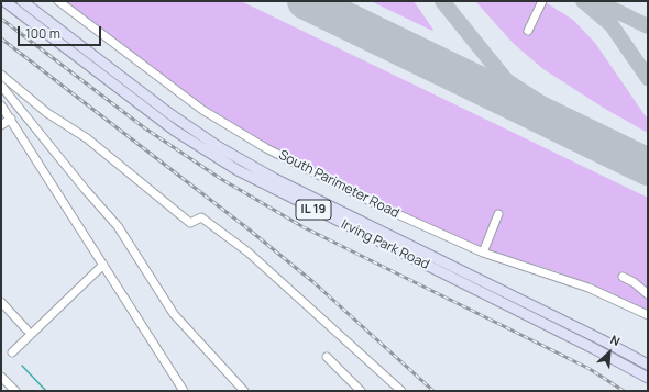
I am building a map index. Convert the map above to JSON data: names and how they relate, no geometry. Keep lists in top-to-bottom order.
{
  "streets": {
    "main road": ["IL 19", "Irving Park Road"],
    "street": ["South Parimeter Road"]
  },
  "scale_bar": "100 m",
  "north": "top right"
}
